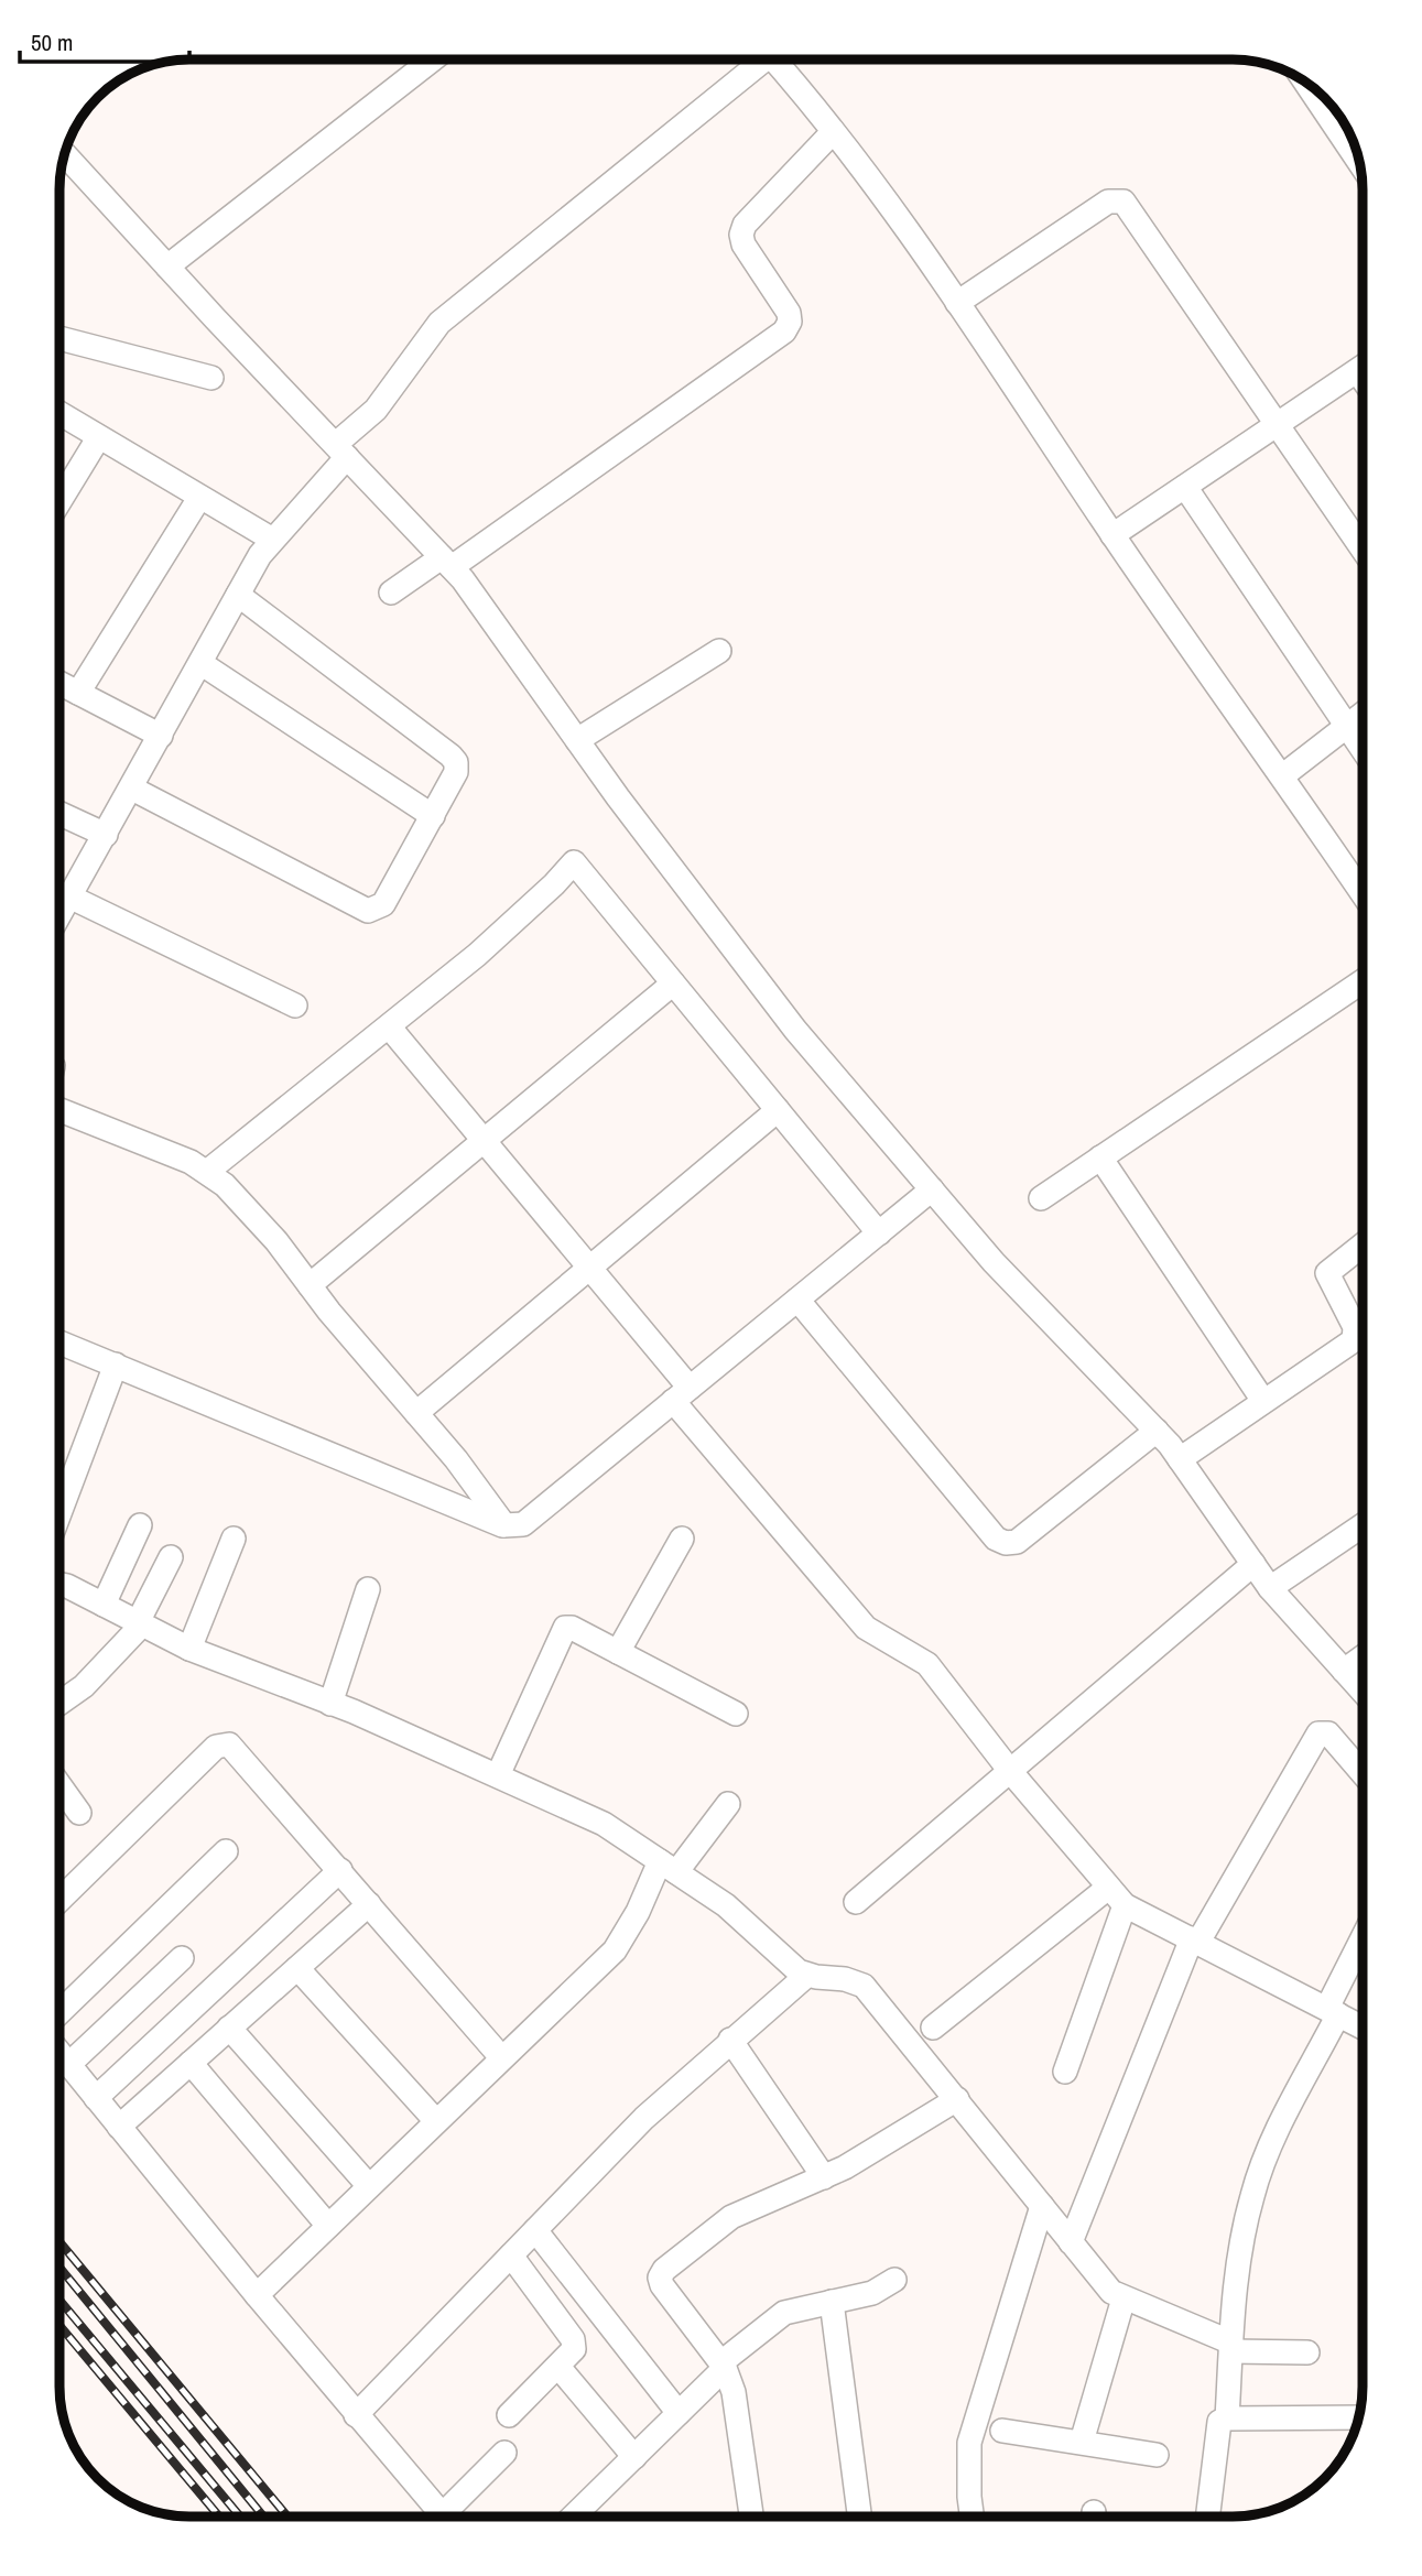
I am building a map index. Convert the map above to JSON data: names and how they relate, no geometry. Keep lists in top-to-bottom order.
{
  "scale_bar": "50 m"
}
